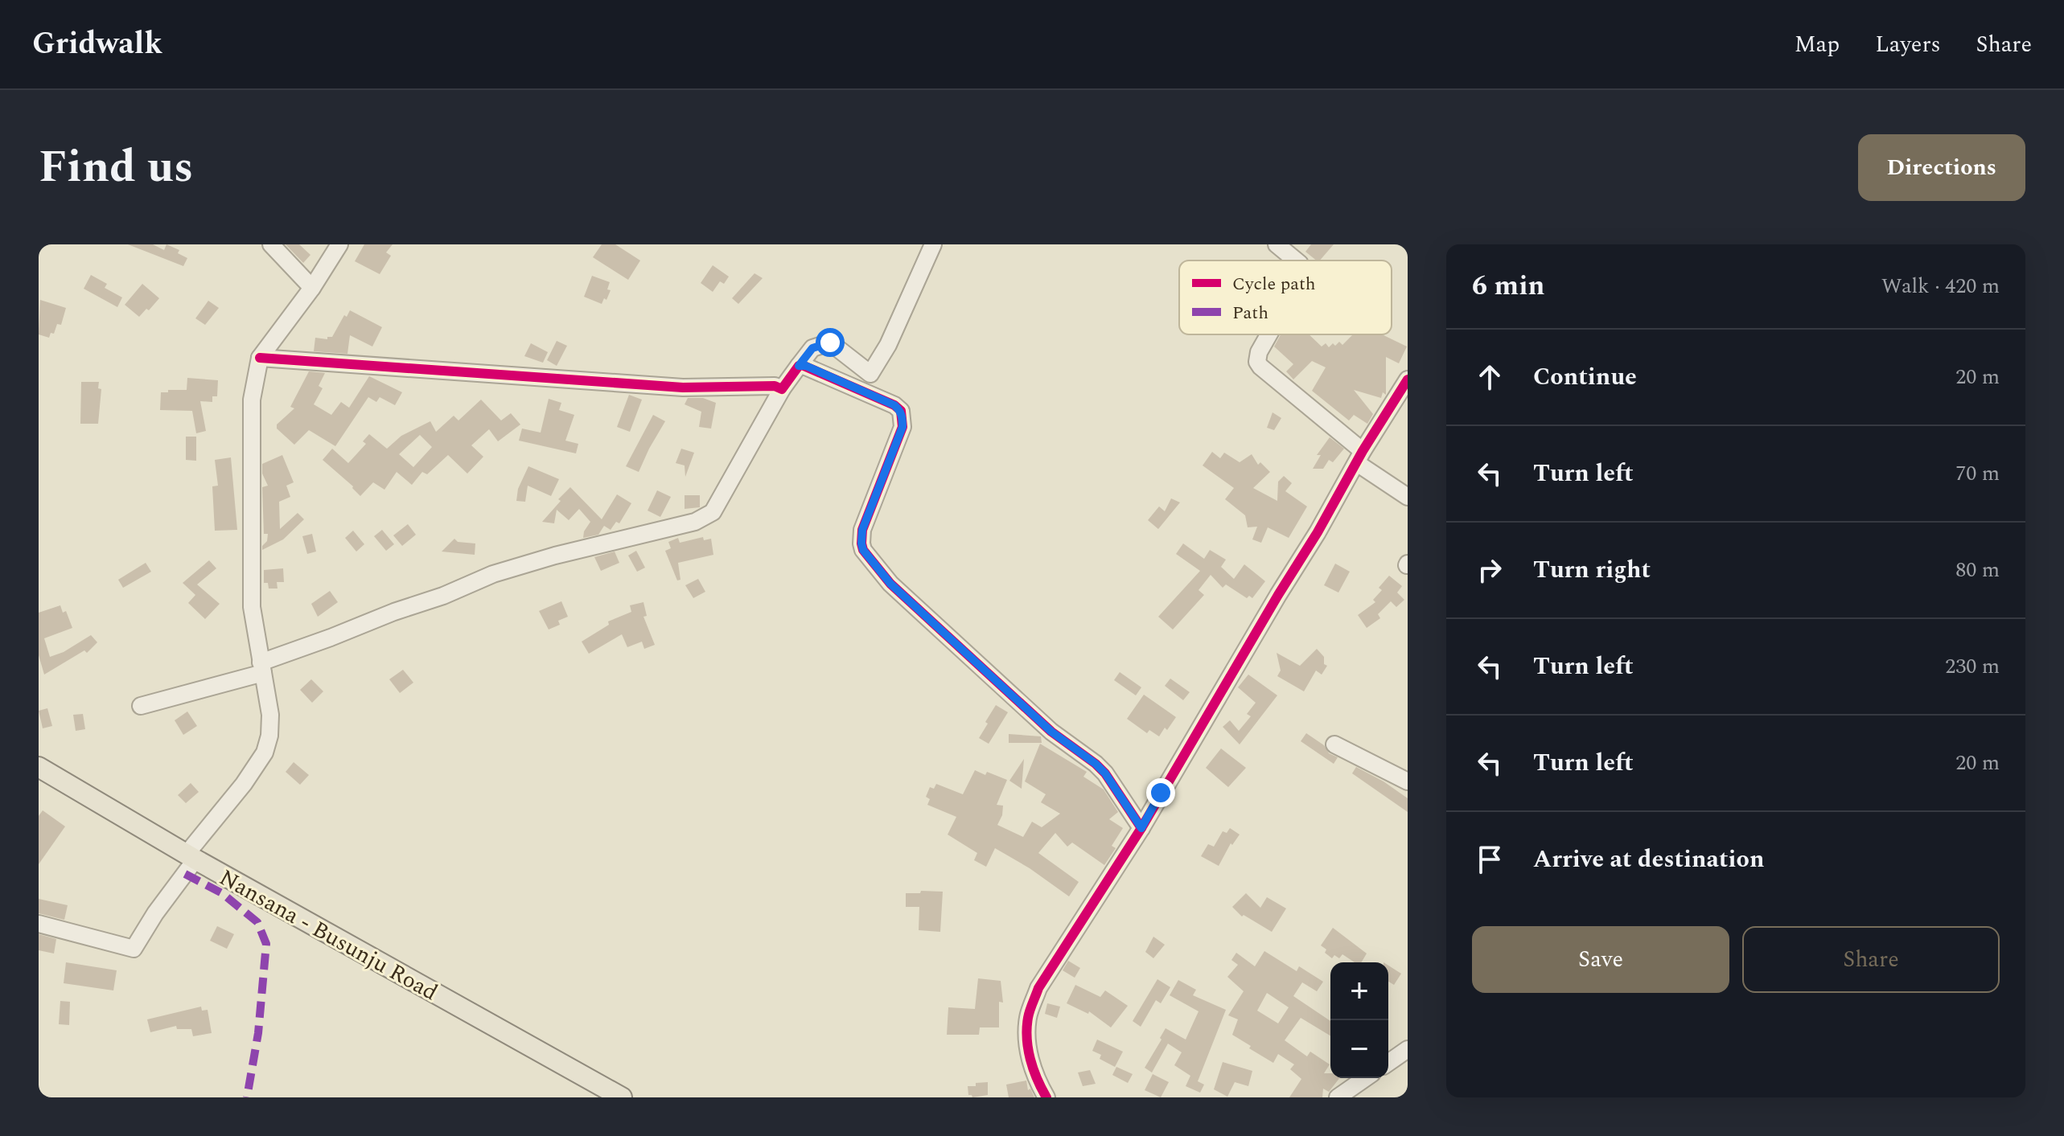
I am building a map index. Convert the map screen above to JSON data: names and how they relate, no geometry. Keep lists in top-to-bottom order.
{
  "streets": {
    "main road": ["Nansana - Busunju Road"]
  },
  "legend": ["Cycle path", "Path"],
  "page": {
    "header": "Gridwalk",
    "nav": ["Map", "Layers", "Share"],
    "title": "Find us",
    "buttons": [
      "Directions",
      ["Save", "Share"]
    ],
    "heading": ["6 min", "Walk · 420 m"],
    "list": [
      ["Continue", "20 m"],
      ["Turn left", "70 m"],
      ["Turn right", "80 m"],
      ["Turn left", "230 m"],
      ["Turn left", "20 m"],
      "Arrive at destination"
    ],
    "map_buttons": ["+", "−"]
  }
}
